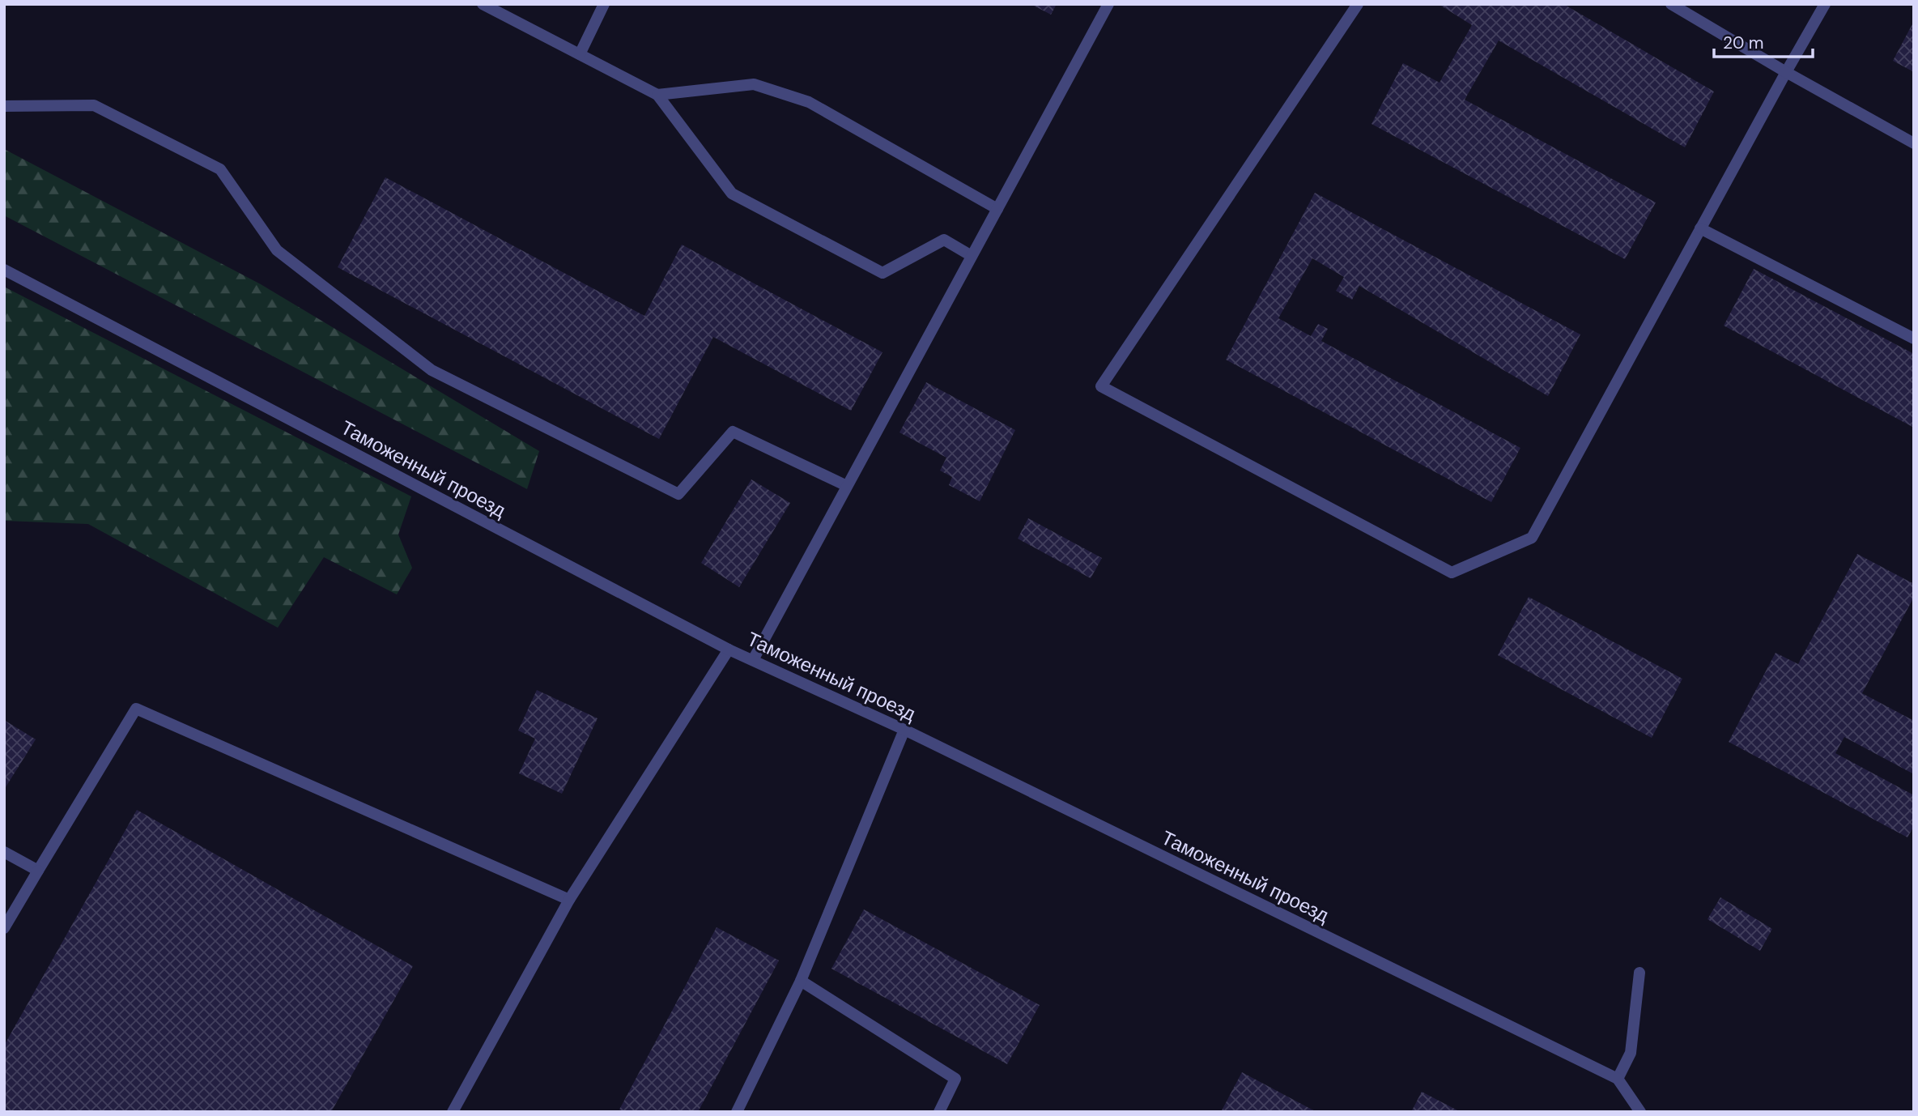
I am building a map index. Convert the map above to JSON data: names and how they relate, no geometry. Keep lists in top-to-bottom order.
{
  "streets": {
    "street": ["Таможенный проезд"]
  },
  "scale_bar": "20 m"
}
